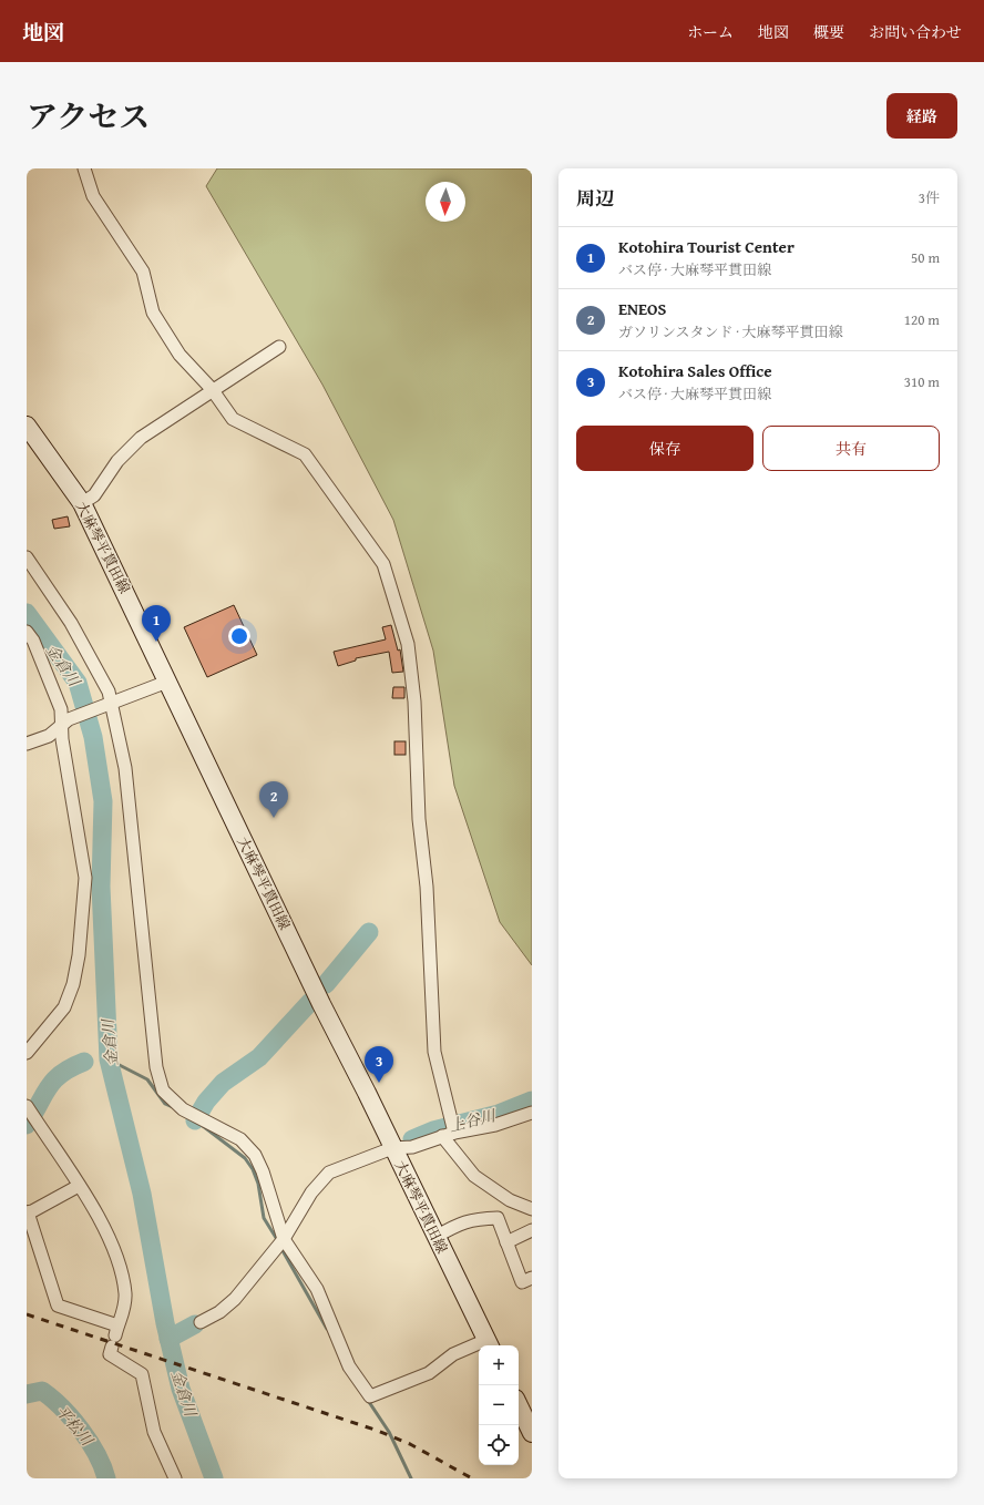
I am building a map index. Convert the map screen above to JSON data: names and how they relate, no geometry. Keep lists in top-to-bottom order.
{
  "streets": {
    "main road": ["大麻琴平貫田線"]
  },
  "water": ["金倉川", "上谷川", "平松川"],
  "north": "bottom",
  "page": {
    "header": "地図",
    "nav": [
      "ホーム",
      "地図",
      "概要",
      "お問い合わせ"
    ],
    "title": "アクセス",
    "buttons": [
      "経路",
      ["保存", "共有"]
    ],
    "heading": ["周辺", "3件"],
    "list": [
      {
        "mark": "1",
        "name": "Kotohira Tourist Center",
        "note": "バス停 · 大麻琴平貫田線",
        "value": "50 m"
      },
      {
        "mark": "2",
        "name": "ENEOS",
        "note": "ガソリンスタンド · 大麻琴平貫田線",
        "value": "120 m"
      },
      {
        "mark": "3",
        "name": "Kotohira Sales Office",
        "note": "バス停 · 大麻琴平貫田線",
        "value": "310 m"
      }
    ],
    "pins": ["1", "2", "3"],
    "map_buttons": ["+", "−"]
  }
}
